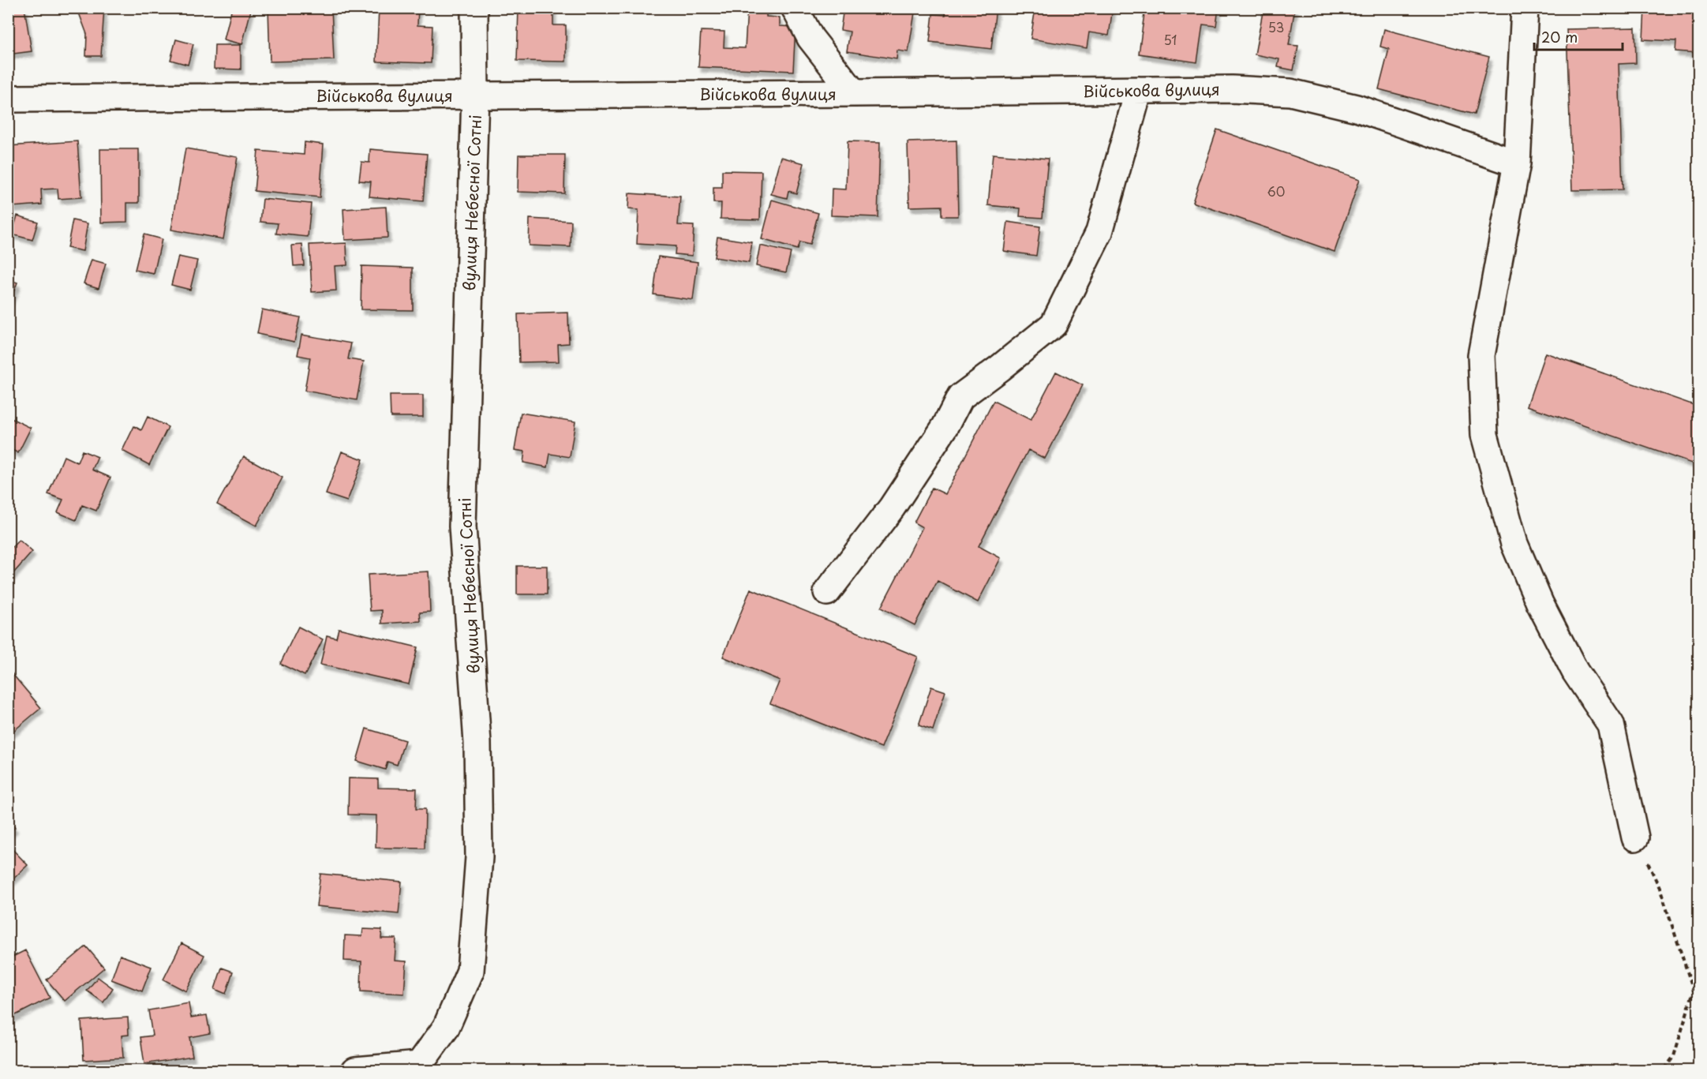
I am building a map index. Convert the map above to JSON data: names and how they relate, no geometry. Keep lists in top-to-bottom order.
{
  "streets": {
    "street": ["Військова вулиця", "вулиця Небесної Сотні"]
  },
  "crossings": [
    ["Військова вулиця", "вулиця Небесної Сотні"]
  ],
  "house_numbers": ["53", "51", "60"],
  "scale_bar": "20 m"
}
